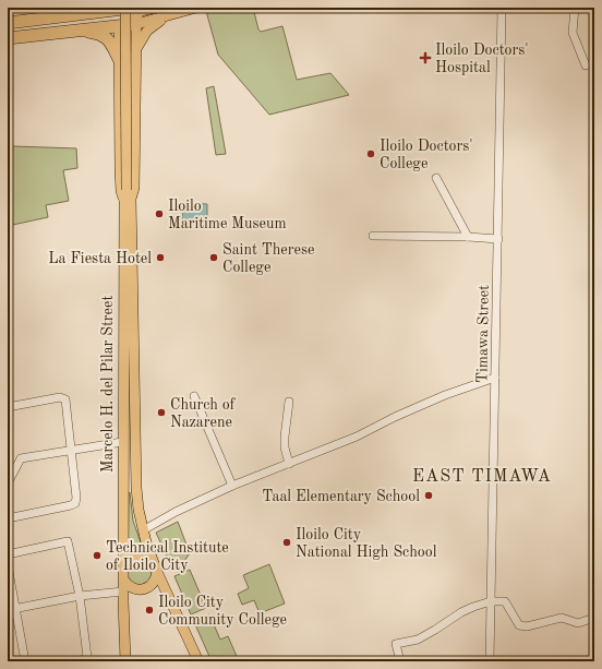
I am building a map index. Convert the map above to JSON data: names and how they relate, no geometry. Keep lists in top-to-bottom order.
{
  "streets": {
    "highway": ["Marcelo H. del Pilar Street"],
    "street": ["Timawa Street"]
  },
  "districts": ["EAST TIMAWA"],
  "places": {
    "health": ["Iloilo Doctors' Hospital"],
    "other": [
      "Iloilo Doctors' College",
      "Iloilo Maritime Museum",
      "La Fiesta Hotel",
      "Saint Therese College",
      "Church of Nazarene",
      "Taal Elementary School",
      "Iloilo City National High School",
      "Technical Institute of Iloilo City",
      "Iloilo City Community College"
    ]
  }
}
